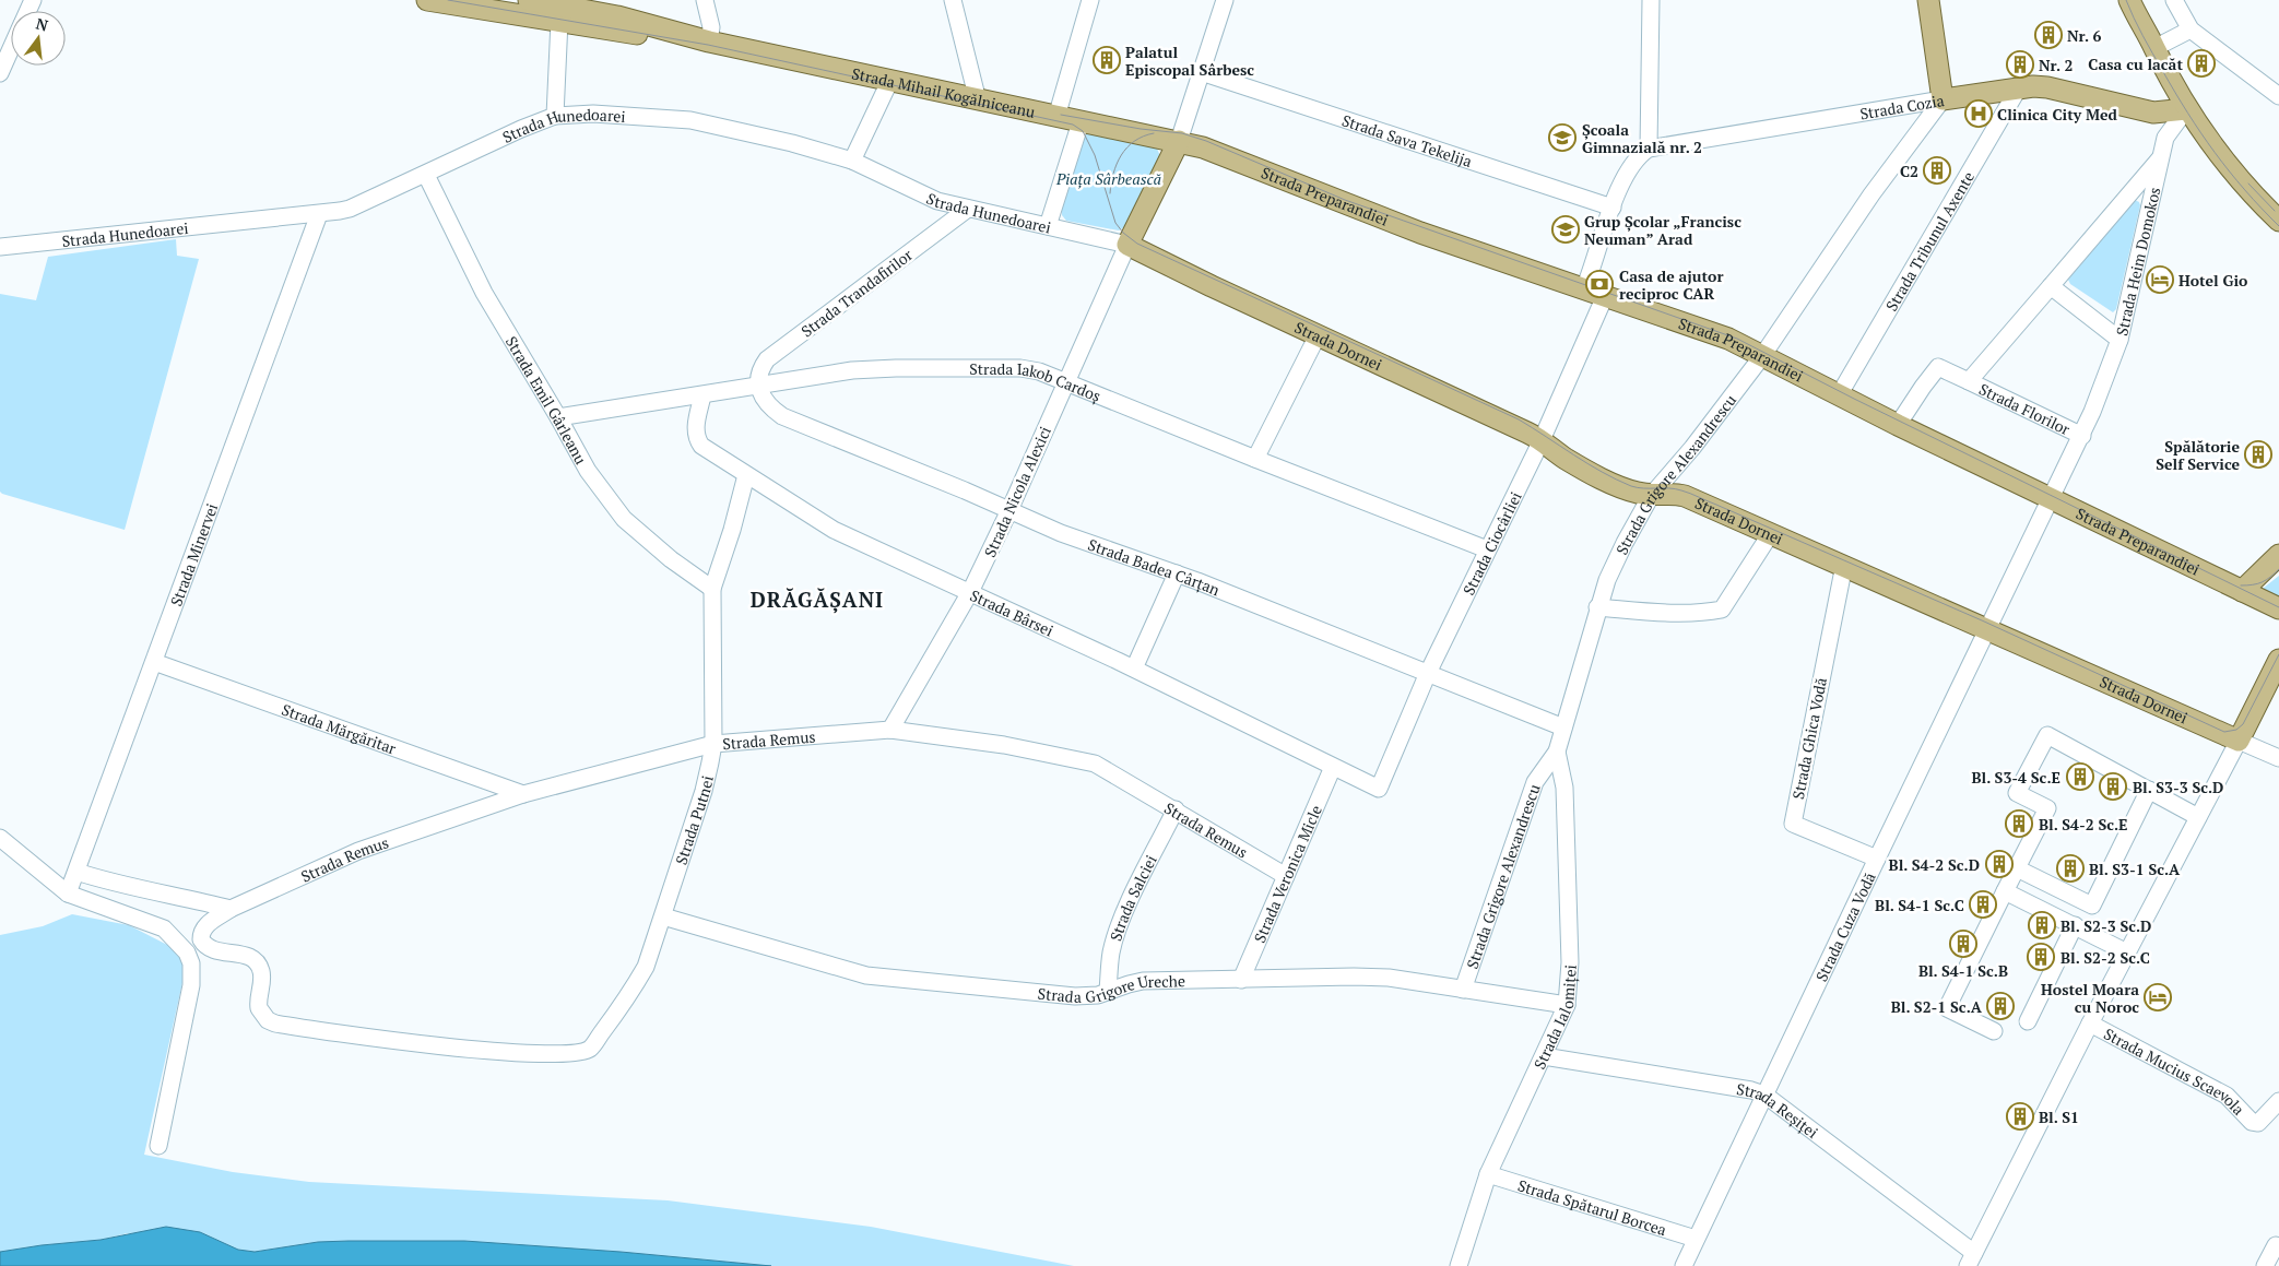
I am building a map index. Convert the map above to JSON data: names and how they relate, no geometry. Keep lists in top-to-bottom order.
{
  "streets": {
    "main road": [
      "Strada Mihail Kogălniceanu",
      "Strada Cozia",
      "Strada Preparandiei",
      "Strada Dornei",
      "Strada Mucius Scaevola"
    ],
    "street": [
      "Strada Hunedoarei",
      "Strada Sava Tekelija",
      "Strada Tribunul Axente",
      "Strada Heim Domokos",
      "Strada Trandafirilor",
      "Strada Iakob Cardoș",
      "Strada Emil Gârleanu",
      "Strada Florilor",
      "Strada Grigore Alexandrescu",
      "Strada Nicola Alexici",
      "Strada Ciocârliei",
      "Strada Minervei",
      "Strada Badea Cârțan",
      "Strada Bârsei",
      "Strada Mărgăritar",
      "Strada Remus",
      "Strada Ghica Vodă",
      "Strada Putnei",
      "Strada Veronica Micle",
      "Strada Salciei",
      "Strada Cuza Vodă",
      "Strada Grigore Ureche",
      "Strada Ialomiței",
      "Strada Reșiței",
      "Strada Spătarul Borcea"
    ]
  },
  "crossings": [
    ["Strada Mihail Kogălniceanu", "Strada Preparandiei"],
    ["Strada Cozia", "Strada Tribunul Axente"],
    ["Strada Cozia", "Strada Heim Domokos"],
    ["Strada Cozia", "Strada Grigore Alexandrescu"],
    ["Strada Hunedoarei", "Strada Trandafirilor"],
    ["Strada Hunedoarei", "Strada Dornei"],
    ["Strada Hunedoarei", "Strada Emil Gârleanu"],
    ["Strada Hunedoarei", "Strada Nicola Alexici"],
    ["Strada Hunedoarei", "Strada Minervei"],
    ["Strada Preparandiei", "Strada Tribunul Axente"],
    ["Strada Preparandiei", "Strada Florilor"],
    ["Strada Preparandiei", "Strada Grigore Alexandrescu"],
    ["Strada Preparandiei", "Strada Ciocârliei"],
    ["Strada Preparandiei", "Strada Cuza Vodă"],
    ["Strada Heim Domokos", "Strada Florilor"],
    ["Strada Trandafirilor", "Strada Iakob Cardoș"],
    ["Strada Trandafirilor", "Strada Badea Cârțan"],
    ["Strada Dornei", "Strada Grigore Alexandrescu"],
    ["Strada Dornei", "Strada Nicola Alexici"],
    ["Strada Dornei", "Strada Ciocârliei"],
    ["Strada Dornei", "Strada Ghica Vodă"],
    ["Strada Dornei", "Strada Cuza Vodă"],
    ["Strada Dornei", "Strada Mucius Scaevola"],
    ["Strada Iakob Cardoș", "Strada Emil Gârleanu"],
    ["Strada Iakob Cardoș", "Strada Nicola Alexici"],
    ["Strada Iakob Cardoș", "Strada Ciocârliei"],
    ["Strada Iakob Cardoș", "Strada Badea Cârțan"],
    ["Strada Iakob Cardoș", "Strada Bârsei"],
    ["Strada Emil Gârleanu", "Strada Putnei"],
    ["Strada Grigore Alexandrescu", "Strada Badea Cârțan"],
    ["Strada Grigore Alexandrescu", "Strada Grigore Ureche"],
    ["Strada Grigore Alexandrescu", "Strada Ialomiței"],
    ["Strada Nicola Alexici", "Strada Badea Cârțan"],
    ["Strada Nicola Alexici", "Strada Bârsei"],
    ["Strada Nicola Alexici", "Strada Remus"],
    ["Strada Ciocârliei", "Strada Badea Cârțan"],
    ["Strada Ciocârliei", "Strada Bârsei"],
    ["Strada Minervei", "Strada Mărgăritar"],
    ["Strada Bârsei", "Strada Putnei"],
    ["Strada Bârsei", "Strada Veronica Micle"],
    ["Strada Mărgăritar", "Strada Remus"],
    ["Strada Remus", "Strada Putnei"],
    ["Strada Remus", "Strada Veronica Micle"],
    ["Strada Remus", "Strada Salciei"],
    ["Strada Ghica Vodă", "Strada Cuza Vodă"],
    ["Strada Putnei", "Strada Grigore Ureche"],
    ["Strada Veronica Micle", "Strada Grigore Ureche"],
    ["Strada Salciei", "Strada Grigore Ureche"],
    ["Strada Cuza Vodă", "Strada Reșiței"],
    ["Strada Cuza Vodă", "Strada Spătarul Borcea"],
    ["Strada Grigore Ureche", "Strada Ialomiței"],
    ["Strada Ialomiței", "Strada Reșiței"],
    ["Strada Ialomiței", "Strada Spătarul Borcea"],
    ["Strada Mucius Scaevola", "Strada Reșiței"]
  ],
  "districts": ["DRĂGĂȘANI"],
  "parks": ["Piața Sârbească"],
  "places": {
    "building": [
      "Nr. 6",
      "Palatul Episcopal Sârbesc",
      "Casa cu lacăt",
      "Nr. 2",
      "C2",
      "Spălătorie Self Service",
      "Bl. S3-4 Sc.E",
      "Bl. S3-3 Sc.D",
      "Bl. S4-2 Sc.E",
      "Bl. S4-2 Sc.D",
      "Bl. S3-1 Sc.A",
      "Bl. S4-1 Sc.C",
      "Bl. S2-3 Sc.D",
      "Bl. S4-1 Sc.B",
      "Bl. S2-2 Sc.C",
      "Bl. S2-1 Sc.A",
      "Bl. S1"
    ],
    "hospital": ["Clinica City Med"],
    "school or university": ["Școala Gimnazială nr. 2", "Grup Școlar „Francisc Neuman” Arad"],
    "hotel": ["Hotel Gio", "Hostel Moara cu Noroc"],
    "bank": ["Casa de ajutor reciproc CAR"]
  },
  "north": "top"
}
